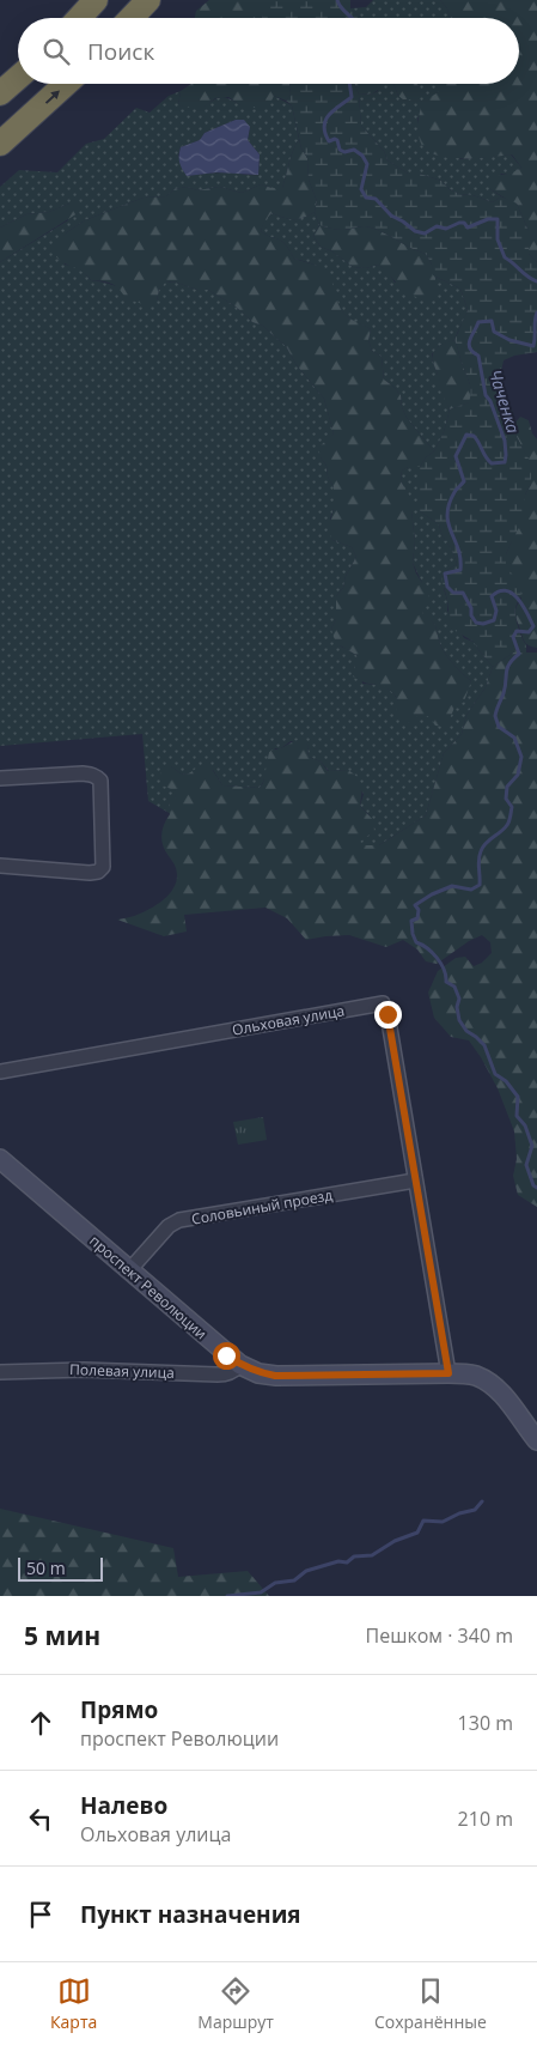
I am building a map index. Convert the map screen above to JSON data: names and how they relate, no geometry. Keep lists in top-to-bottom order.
{
  "streets": {
    "street": [
      "Ольховая улица",
      "Соловьиный проезд",
      "проспект Революции",
      "Полевая улица"
    ]
  },
  "crossings": [
    ["Ольховая улица", "Соловьиный проезд"],
    ["Ольховая улица", "проспект Революции"],
    ["Соловьиный проезд", "проспект Революции"],
    ["проспект Революции", "Полевая улица"]
  ],
  "water": ["Чаченка"],
  "scale_bar": "50 m",
  "page": {
    "search": "Поиск",
    "scale": "50 m",
    "heading": ["5 мин", "Пешком · 340 m"],
    "list": [
      ["Прямо", "проспект Революции", "130 m"],
      ["Налево", "Ольховая улица", "210 m"],
      "Пункт назначения"
    ],
    "nav": ["Карта", "Маршрут", "Сохранённые"]
  }
}
